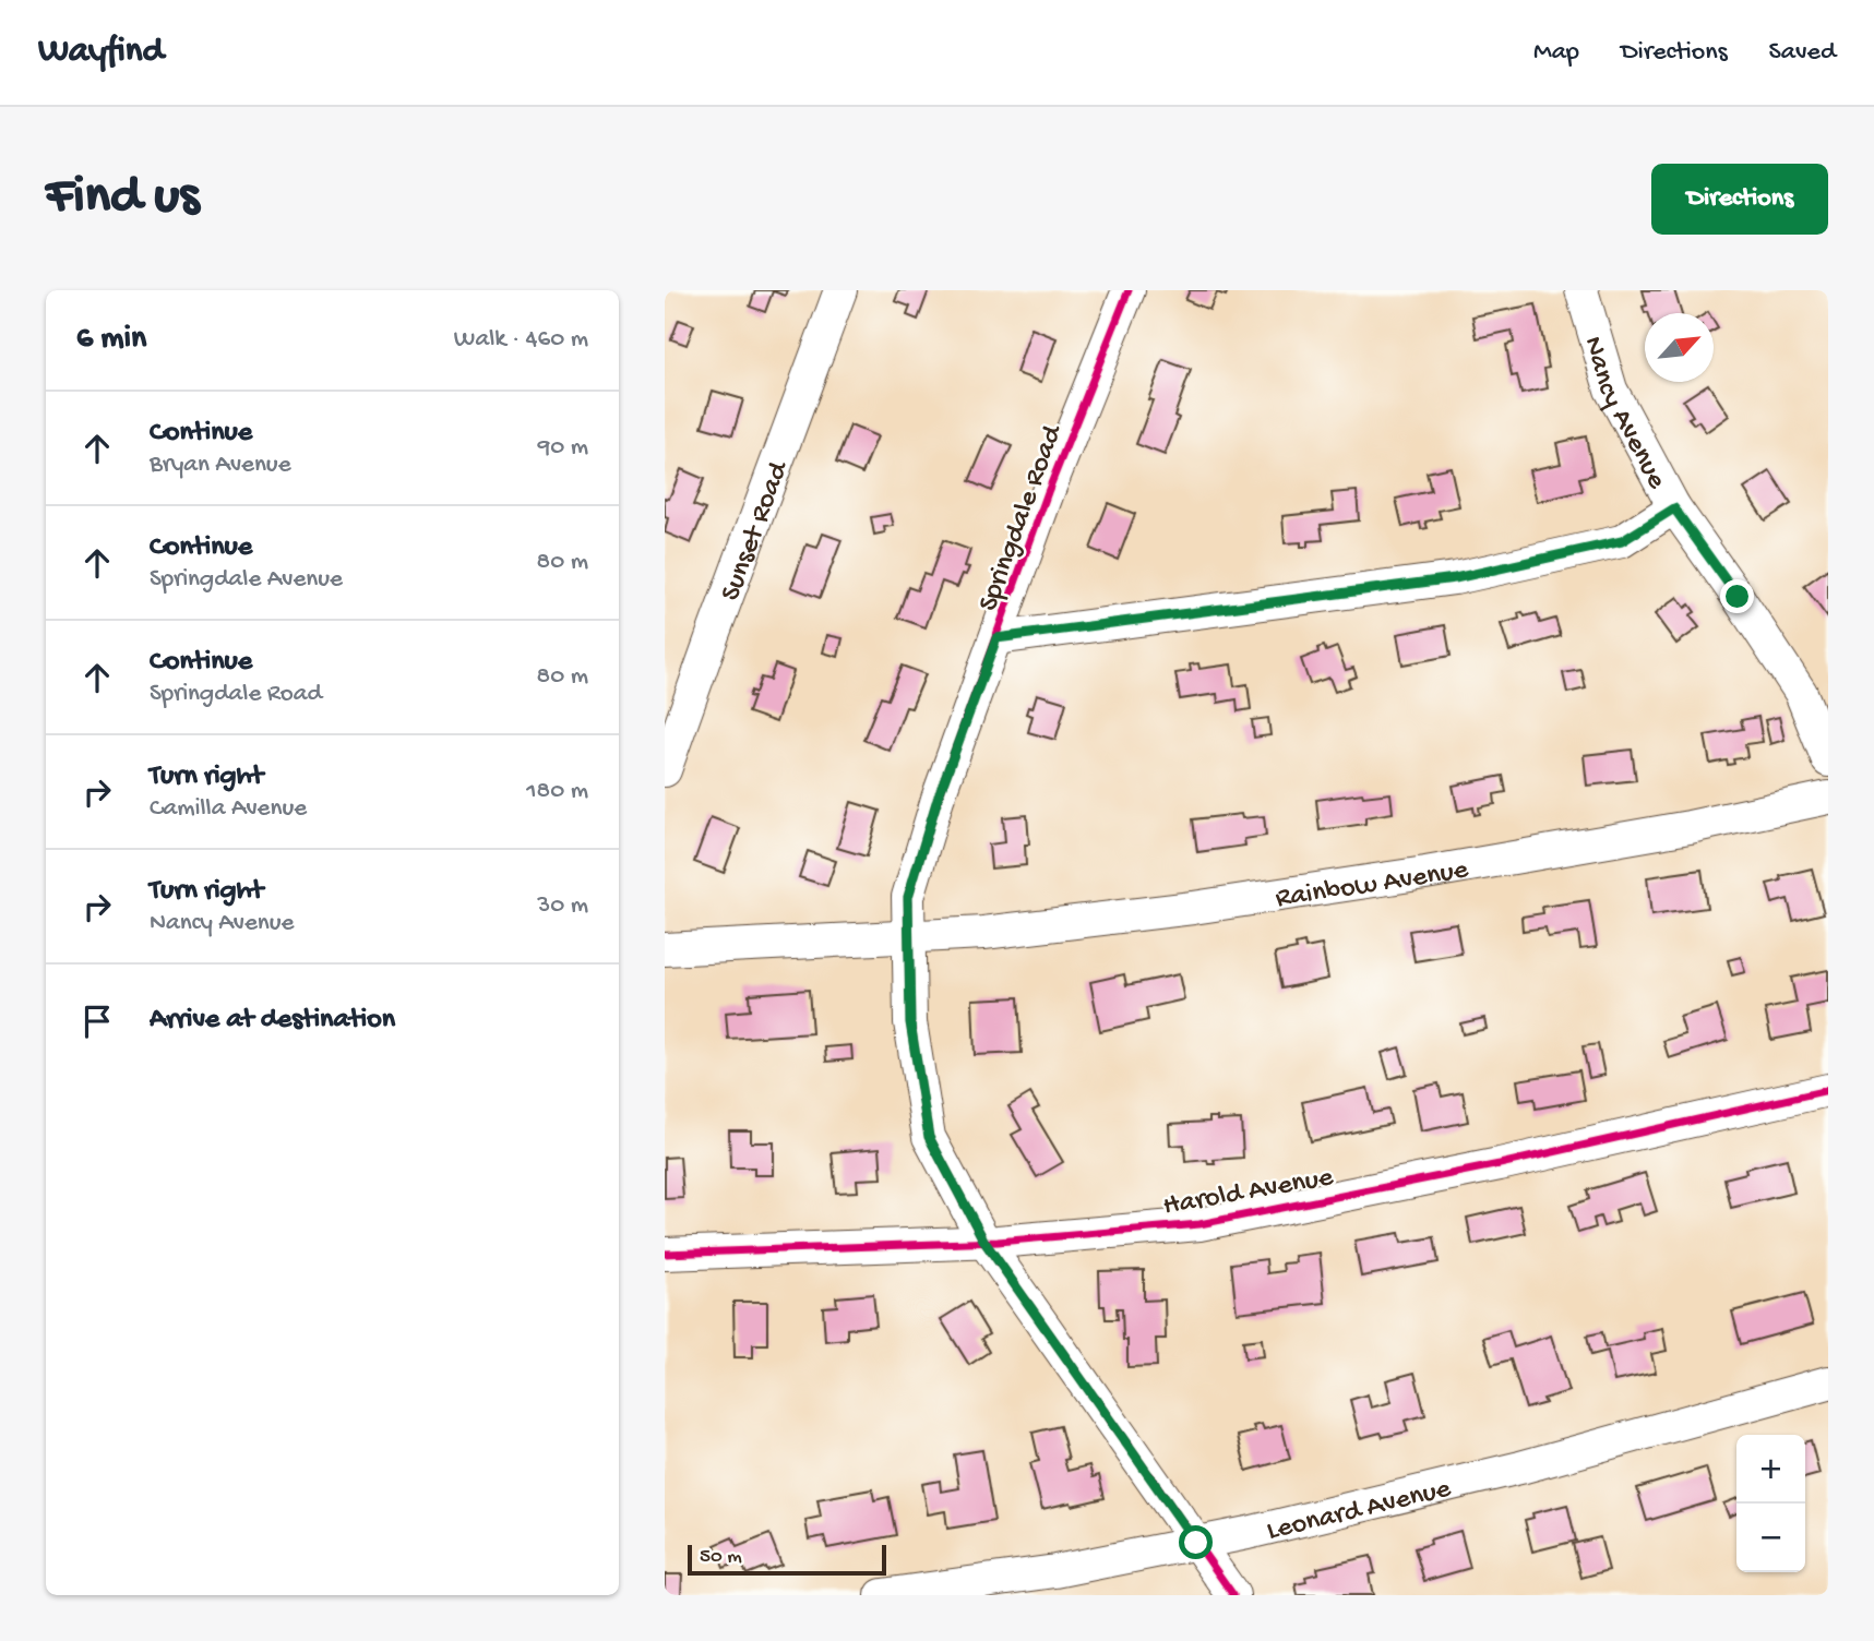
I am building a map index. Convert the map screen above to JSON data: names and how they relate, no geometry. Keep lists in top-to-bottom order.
{
  "streets": {
    "street": [
      "Nancy Avenue",
      "Springdale Road",
      "Sunset Road",
      "Rainbow Avenue",
      "Harold Avenue",
      "Leonard Avenue"
    ]
  },
  "crossings": [
    ["Springdale Road", "Rainbow Avenue"],
    ["Springdale Road", "Harold Avenue"],
    ["Springdale Road", "Leonard Avenue"]
  ],
  "scale_bar": "50 m",
  "north": "top right",
  "page": {
    "header": "Wayfind",
    "nav": ["Map", "Directions", "Saved"],
    "buttons": "Directions",
    "title": "Find us",
    "heading": ["6 min", "Walk · 460 m"],
    "list": [
      ["Continue", "Bryan Avenue", "90 m"],
      ["Continue", "Springdale Avenue", "80 m"],
      ["Continue", "Springdale Road", "80 m"],
      ["Turn right", "Camilla Avenue", "180 m"],
      ["Turn right", "Nancy Avenue", "30 m"],
      "Arrive at destination"
    ],
    "map_buttons": ["+", "−"],
    "scale": "50 m"
  }
}
